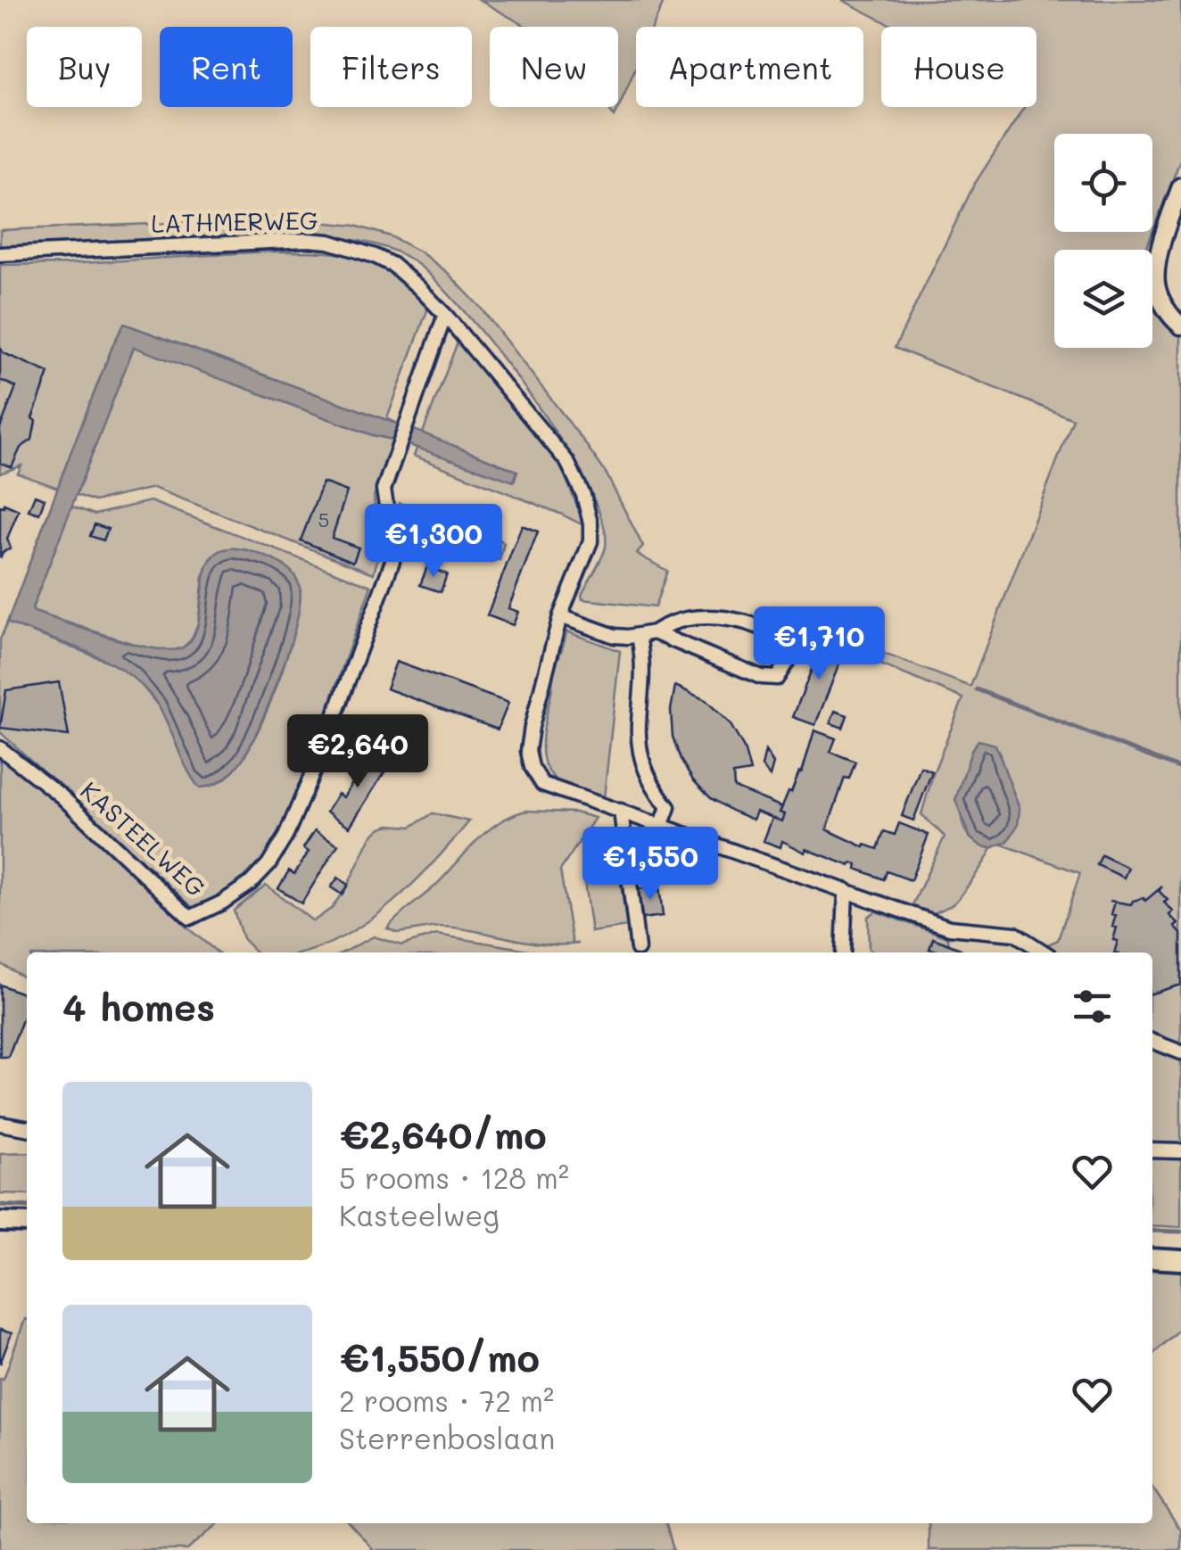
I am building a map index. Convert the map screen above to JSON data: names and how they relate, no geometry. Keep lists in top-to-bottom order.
{
  "streets": {
    "street": ["LATHMERWEG", "KASTEELWEG"]
  },
  "crossings": [
    ["LATHMERWEG", "KASTEELWEG"]
  ],
  "house_numbers": ["5"],
  "page": {
    "chip": [
      "Buy",
      "Rent",
      "Filters",
      "New",
      "Apartment",
      "House"
    ],
    "price": [
      "€1,300",
      "€1,710",
      "€2,640",
      "€1,550"
    ],
    "heading": "4 homes",
    "list": [
      {
        "name": "€2,640/mo",
        "note": "5 rooms · 128 m² · Kasteelweg"
      },
      {
        "name": "€1,550/mo",
        "note": "2 rooms · 72 m² · Sterrenboslaan"
      }
    ]
  }
}
